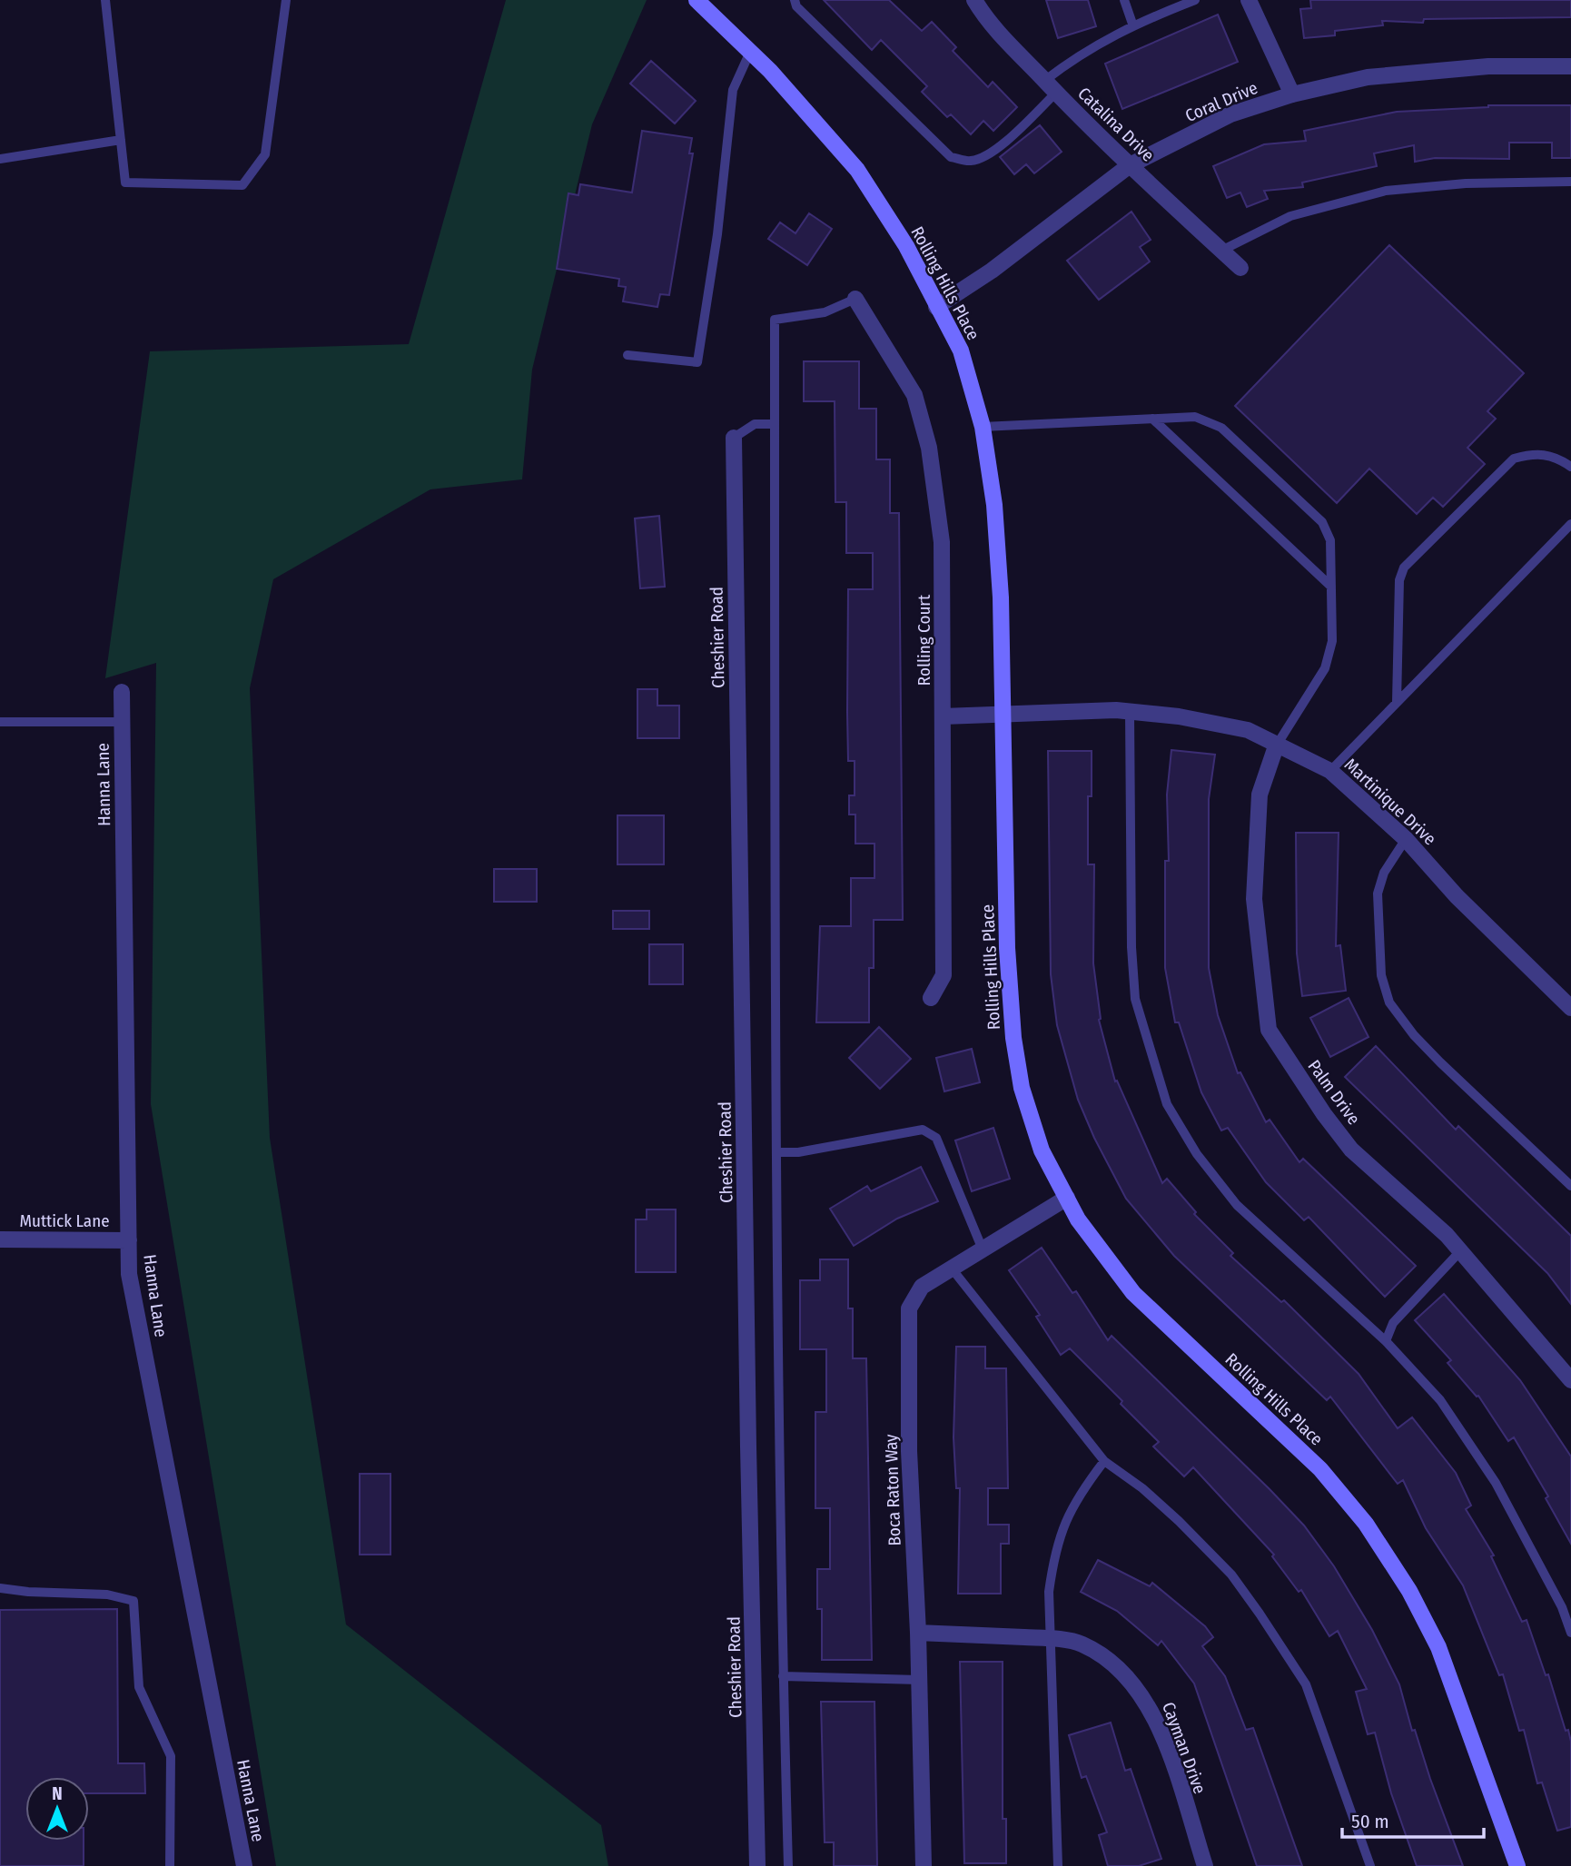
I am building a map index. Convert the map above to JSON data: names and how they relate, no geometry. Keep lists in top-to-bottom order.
{
  "streets": {
    "street": [
      "Coral Drive",
      "Catalina Drive",
      "Rolling Hills Place",
      "Cheshier Road",
      "Rolling Court",
      "Hanna Lane",
      "Martinique Drive",
      "Palm Drive",
      "Muttick Lane",
      "Boca Raton Way",
      "Cayman Drive"
    ]
  },
  "crossings": [
    ["Coral Drive", "Catalina Drive"],
    ["Coral Drive", "Rolling Hills Place"],
    ["Rolling Hills Place", "Martinique Drive"],
    ["Rolling Hills Place", "Boca Raton Way"],
    ["Rolling Court", "Martinique Drive"],
    ["Hanna Lane", "Muttick Lane"],
    ["Martinique Drive", "Palm Drive"],
    ["Boca Raton Way", "Cayman Drive"]
  ],
  "scale_bar": "50 m",
  "north": "top"
}
